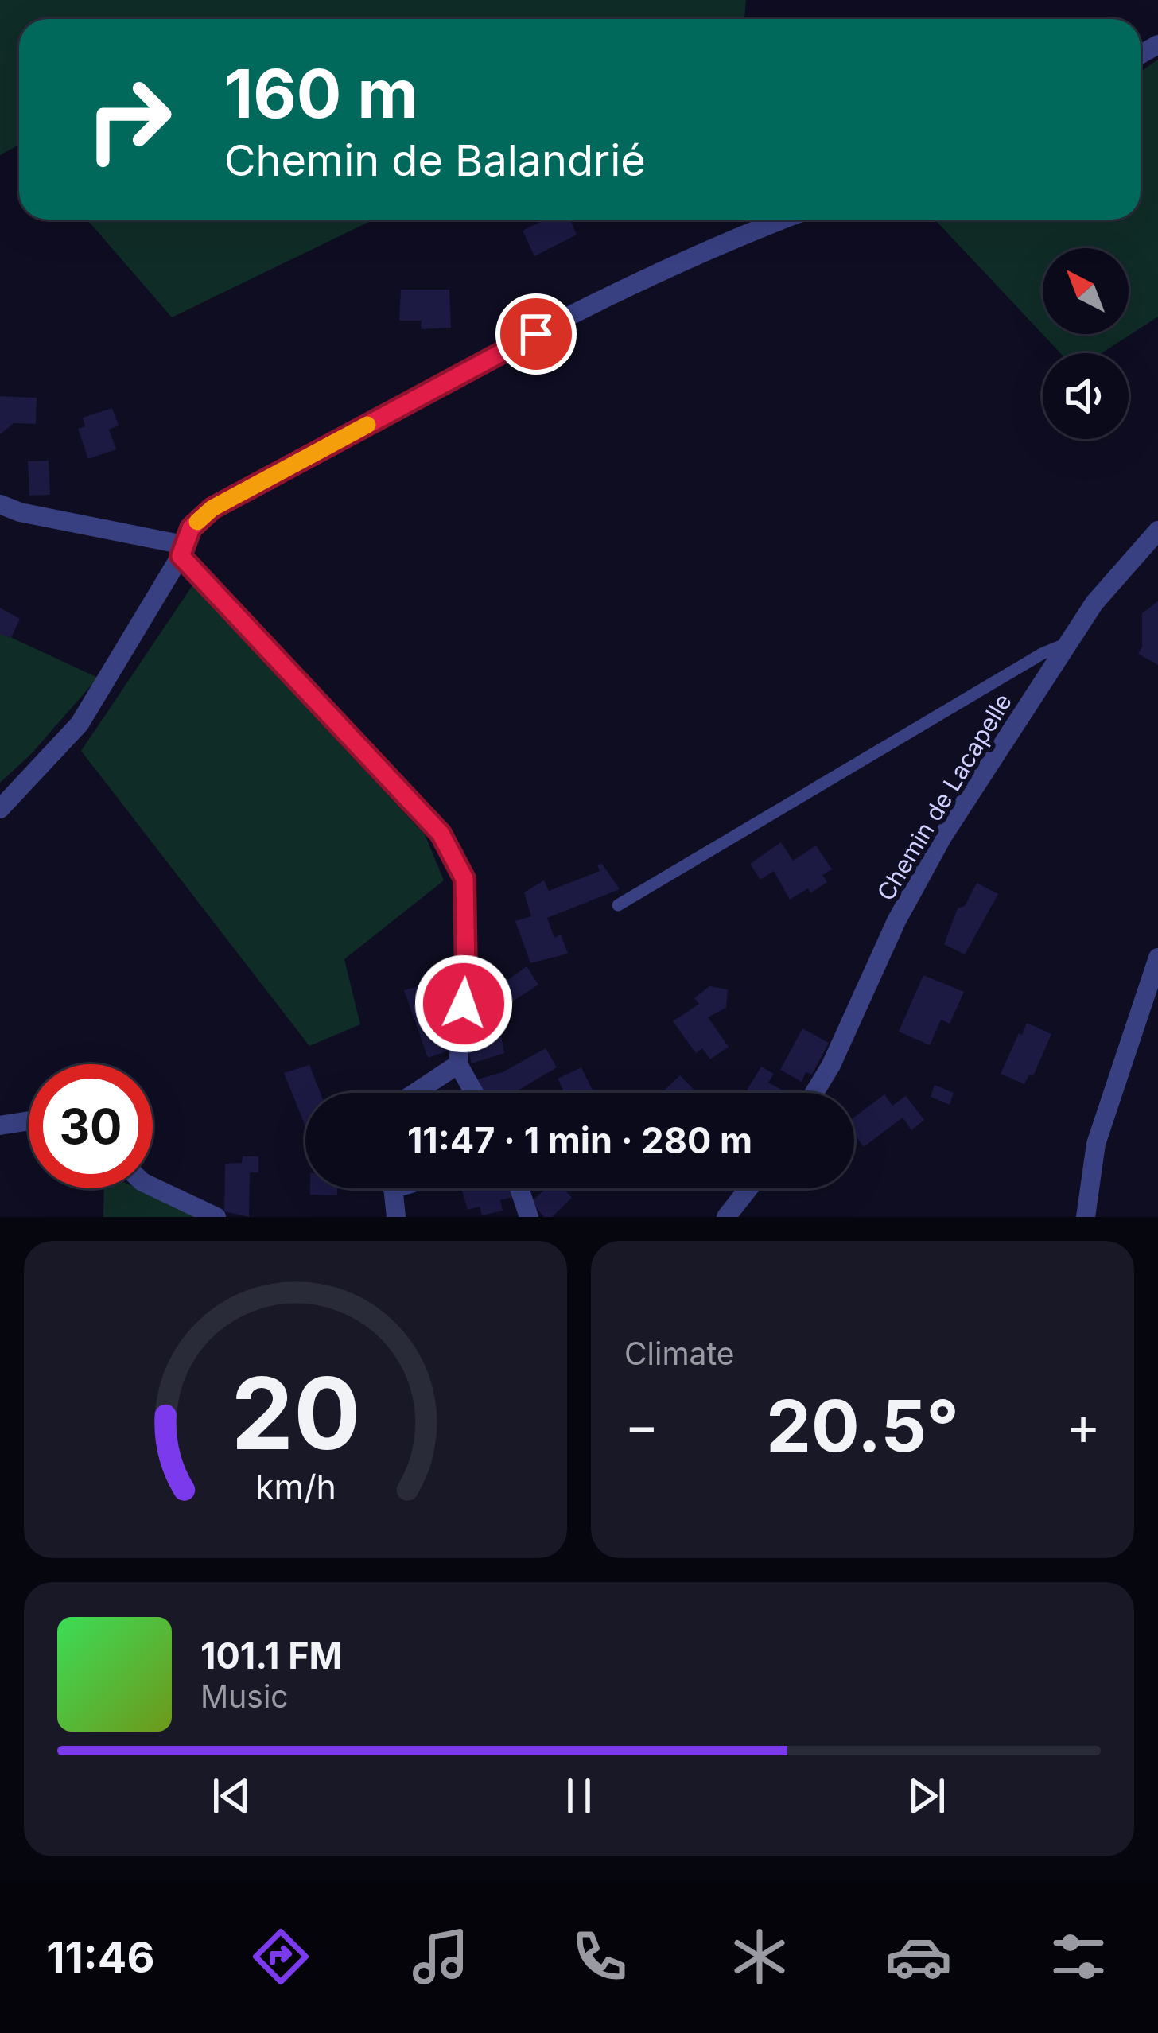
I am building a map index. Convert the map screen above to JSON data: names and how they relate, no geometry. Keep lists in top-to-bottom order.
{
  "streets": {
    "street": ["Chemin de Lacapelle"]
  },
  "north": "top left",
  "page": {
    "turn": ["160 m", "Chemin de Balandrié"],
    "limit": "30",
    "trip": "11:47 · 1 min · 280 m",
    "tile": "Climate",
    "heat": ["−", "20.5°", "+"],
    "song": ["101.1 FM", "Music"],
    "tabs": "11:46",
    "gauge": ["20", "km/h"]
  }
}
